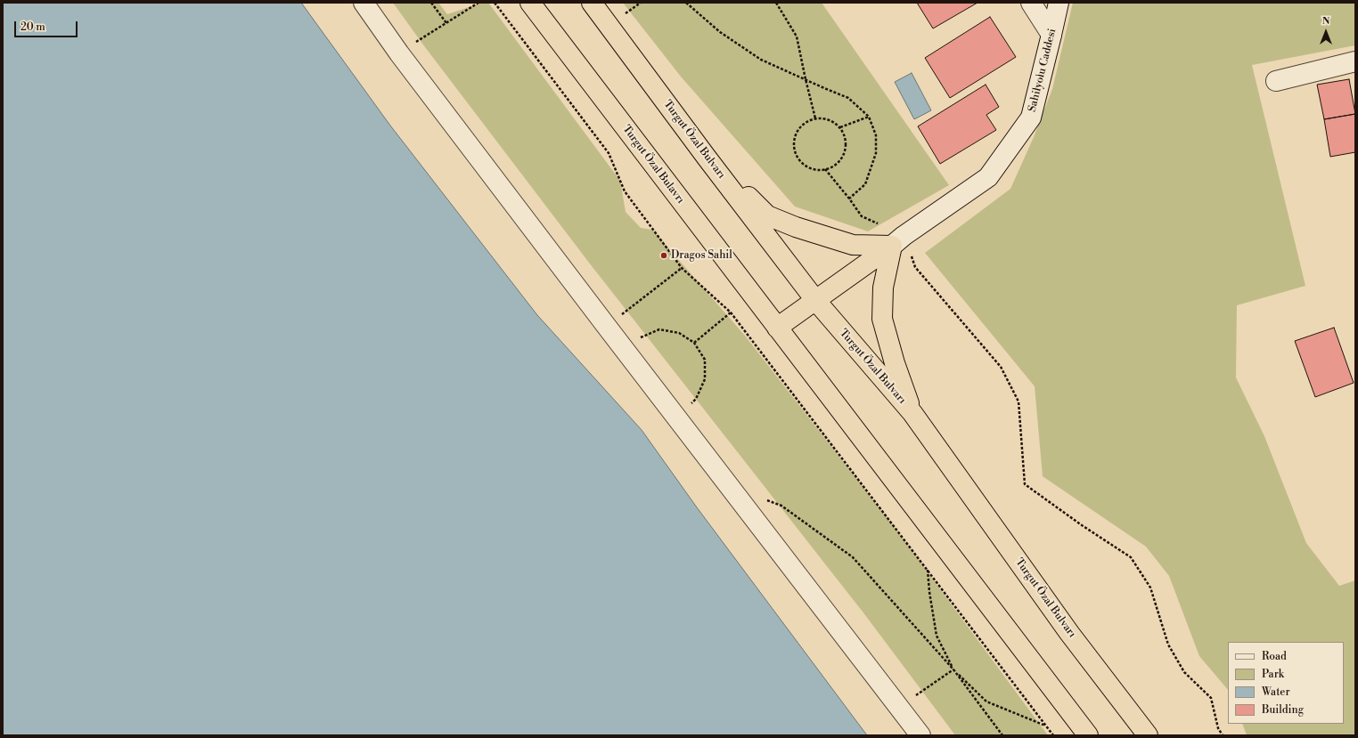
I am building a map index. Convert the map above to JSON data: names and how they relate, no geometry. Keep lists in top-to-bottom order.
{
  "streets": {
    "highway": ["Turgut Özal Bulvarı", "Turgut Özal Bulavrı"],
    "street": ["Sahilyolu Caddesi"]
  },
  "places": ["Dragos Sahil"],
  "legend": [
    "Road",
    "Park",
    "Water",
    "Building"
  ],
  "scale_bar": "20 m",
  "north": "top"
}
